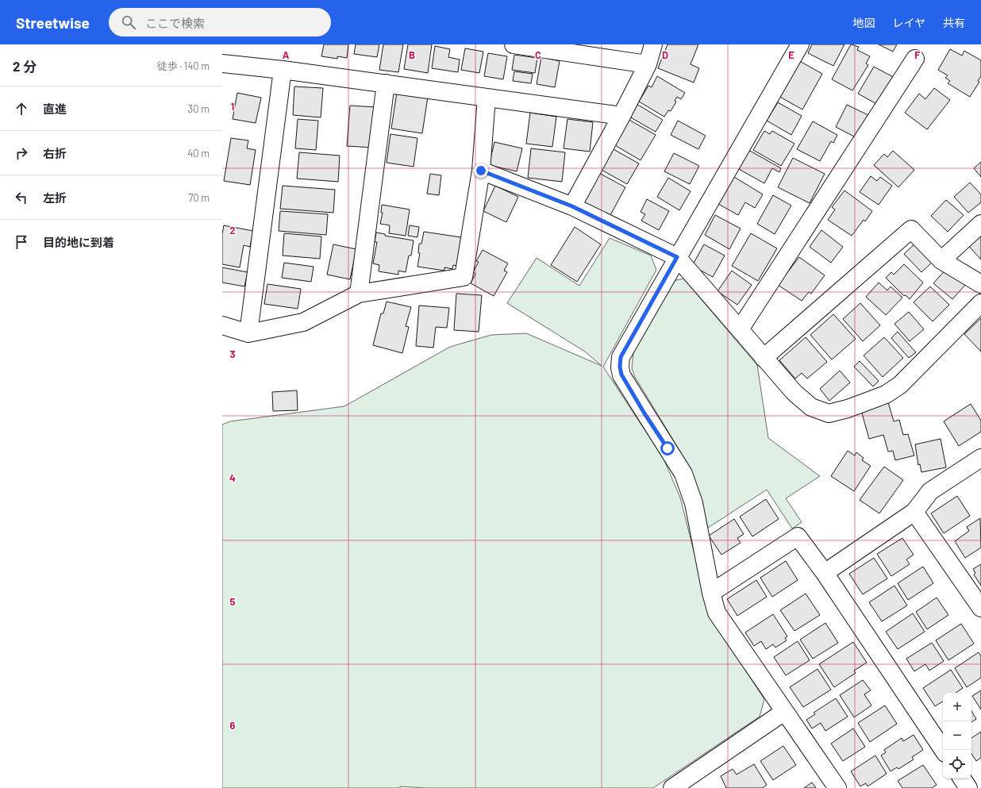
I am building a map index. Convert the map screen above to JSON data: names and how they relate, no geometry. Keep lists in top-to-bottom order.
{
  "page": {
    "header": "Streetwise",
    "search": "ここで検索",
    "nav": ["地図", "レイヤ", "共有"],
    "heading": ["2 分", "徒歩 · 140 m"],
    "list": [
      ["直進", "30 m"],
      ["右折", "40 m"],
      ["左折", "70 m"],
      "目的地に到着"
    ],
    "map_buttons": ["+", "−"]
  },
  "grid": {
    "columns": [
      "A",
      "B",
      "C",
      "D",
      "E",
      "F"
    ],
    "rows": [
      "1",
      "2",
      "3",
      "4",
      "5",
      "6"
    ]
  }
}
